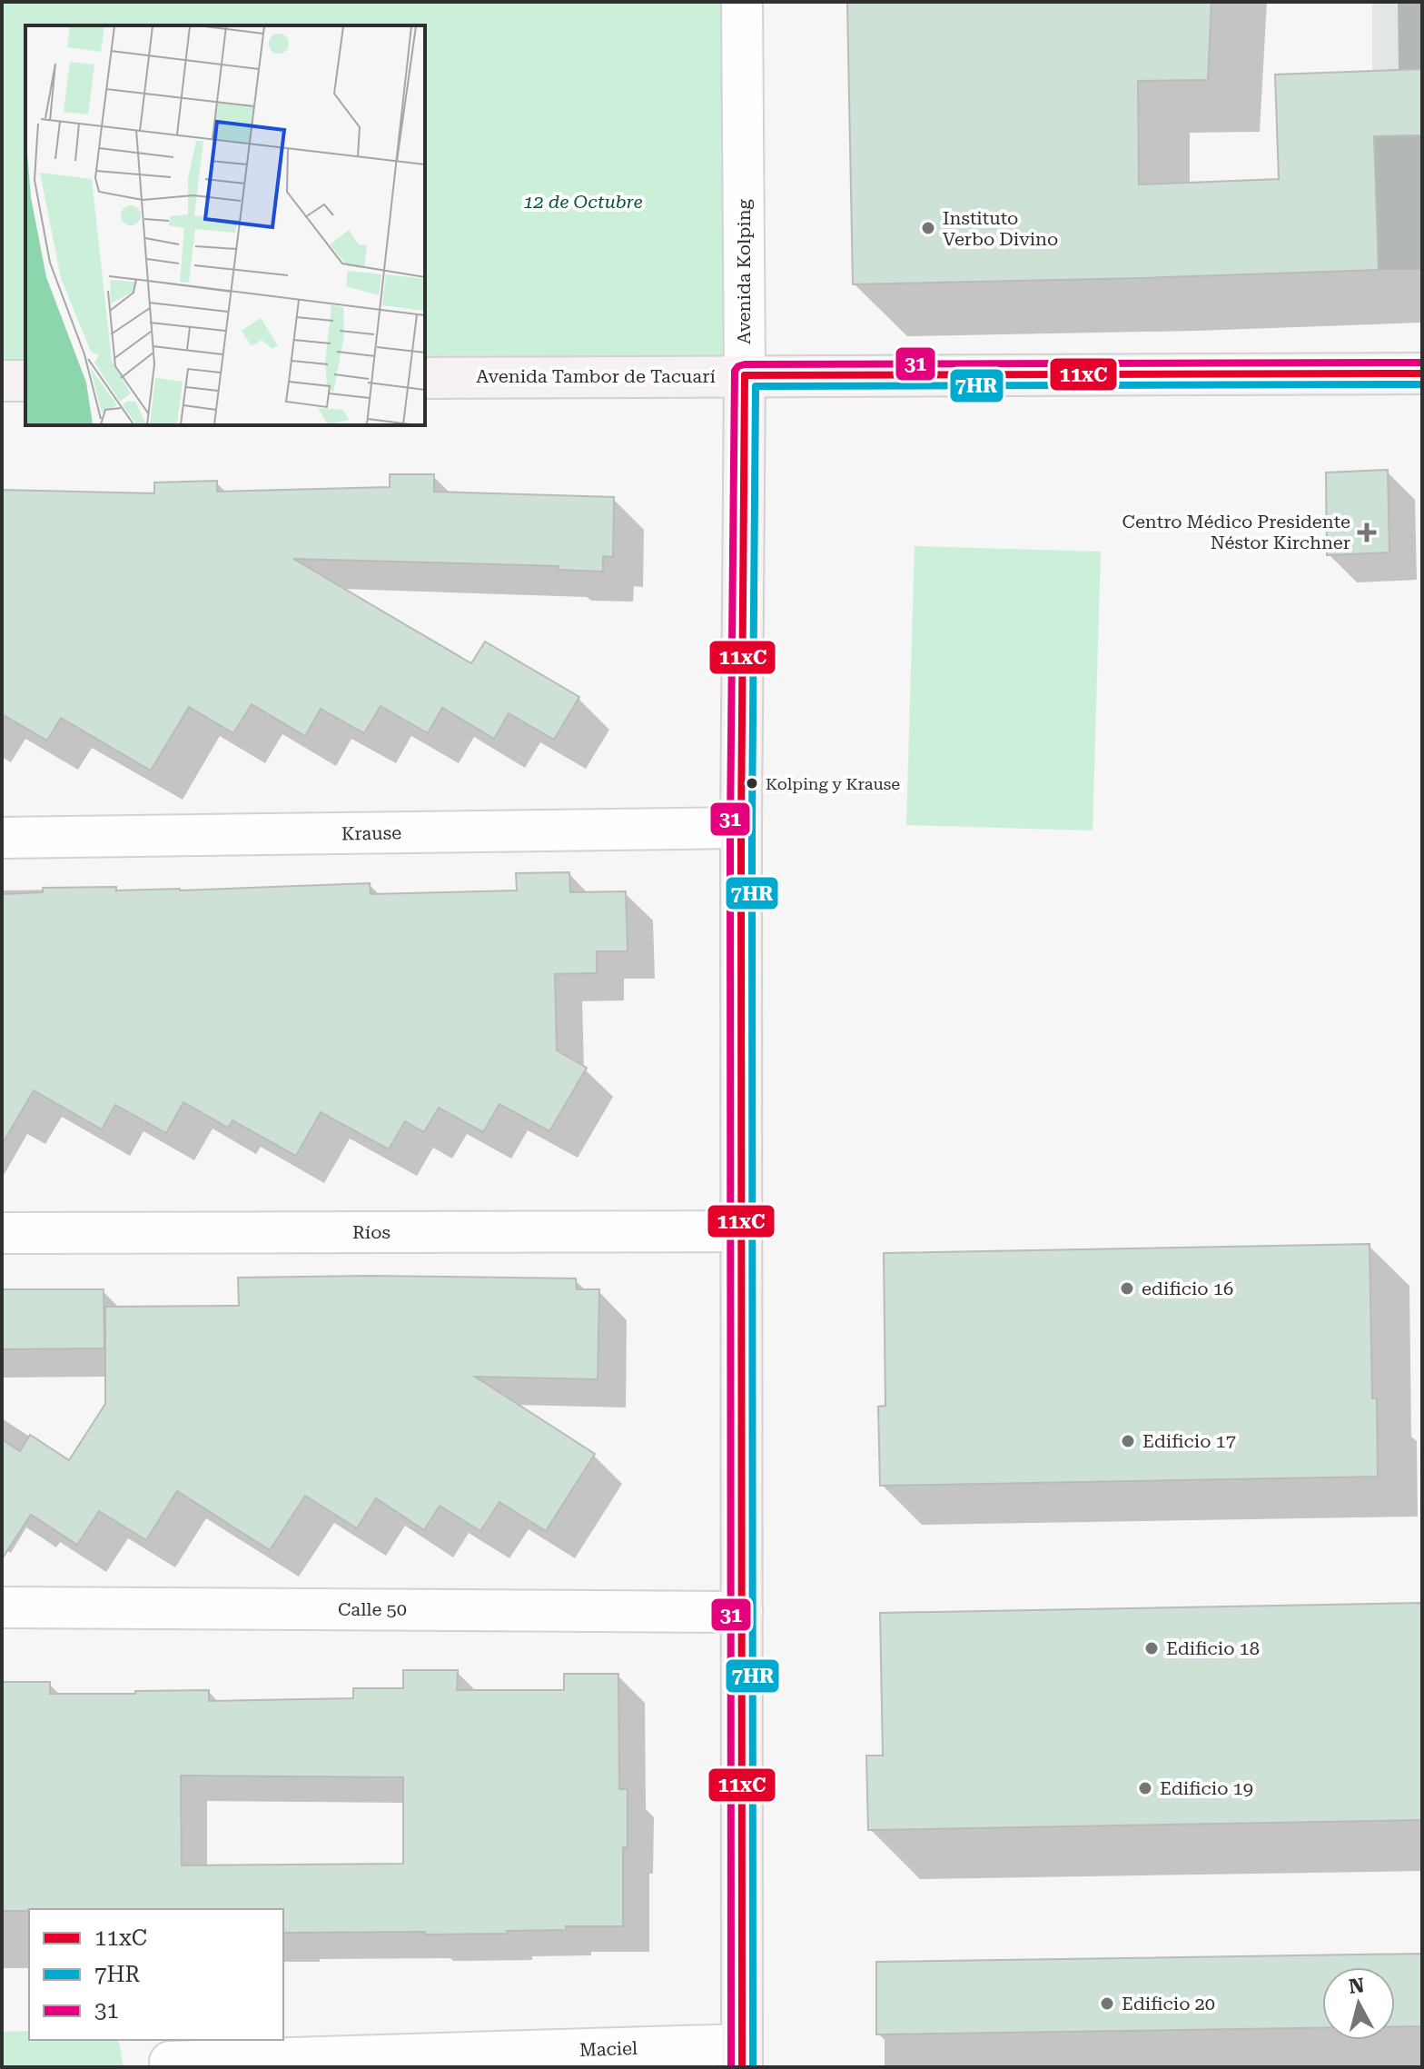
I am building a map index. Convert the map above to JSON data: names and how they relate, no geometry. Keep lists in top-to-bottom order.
{
  "streets": {
    "main road": ["Avenida Kolping", "Avenida Tambor de Tacuarí"],
    "street": [
      "Krause",
      "Ríos",
      "Calle 50",
      "Maciel"
    ]
  },
  "crossings": [
    ["Avenida Kolping", "Avenida Tambor de Tacuarí"],
    ["Avenida Kolping", "Krause"],
    ["Avenida Kolping", "Ríos"],
    ["Avenida Kolping", "Calle 50"],
    ["Avenida Kolping", "Maciel"]
  ],
  "parks": ["12 de Octubre"],
  "places": {
    "other": [
      "Instituto Verbo Divino",
      "Kolping y Krause",
      "edificio 16",
      "Edificio 17",
      "Edificio 18",
      "Edificio 19",
      "Edificio 20"
    ],
    "health": ["Centro Médico Presidente Néstor Kirchner"]
  },
  "lines": ["transit line 31", "transit line 11xC", "transit line 7HR"],
  "legend": ["11xC", "7HR", "31"],
  "north": "top"
}
